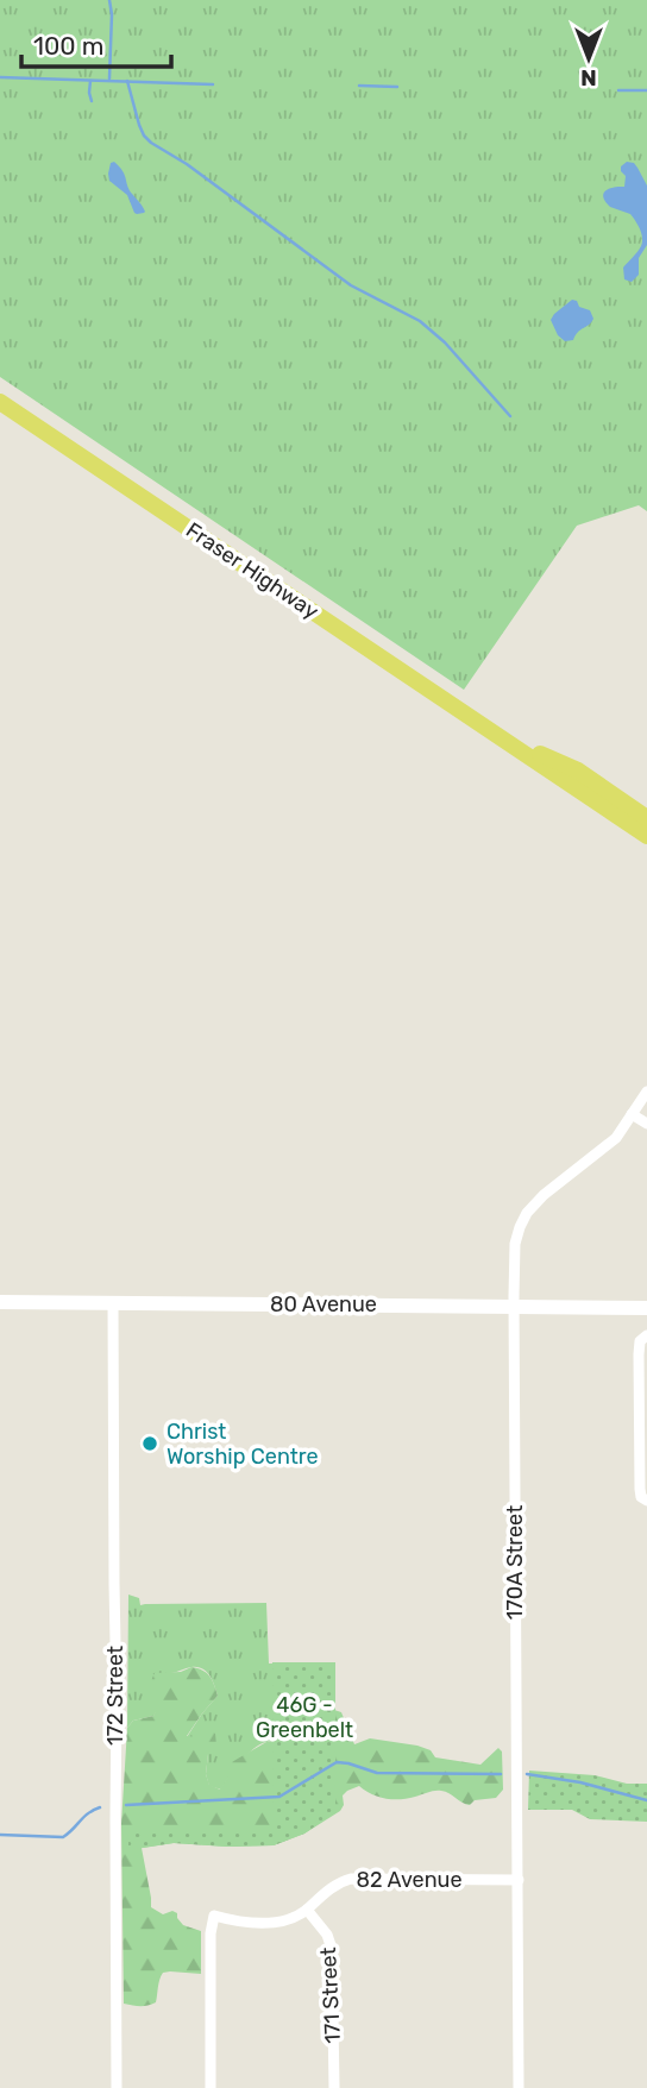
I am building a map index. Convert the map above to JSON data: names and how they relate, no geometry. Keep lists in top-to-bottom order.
{
  "streets": {
    "main road": ["Fraser Highway", "80 Avenue"],
    "street": [
      "170A Street",
      "172 Street",
      "82 Avenue",
      "171 Street"
    ]
  },
  "crossings": [
    ["80 Avenue", "170A Street"],
    ["80 Avenue", "172 Street"],
    ["170A Street", "82 Avenue"],
    ["82 Avenue", "171 Street"]
  ],
  "parks": ["46G - Greenbelt"],
  "places": ["Christ Worship Centre"],
  "scale_bar": "100 m",
  "north": "bottom"
}
